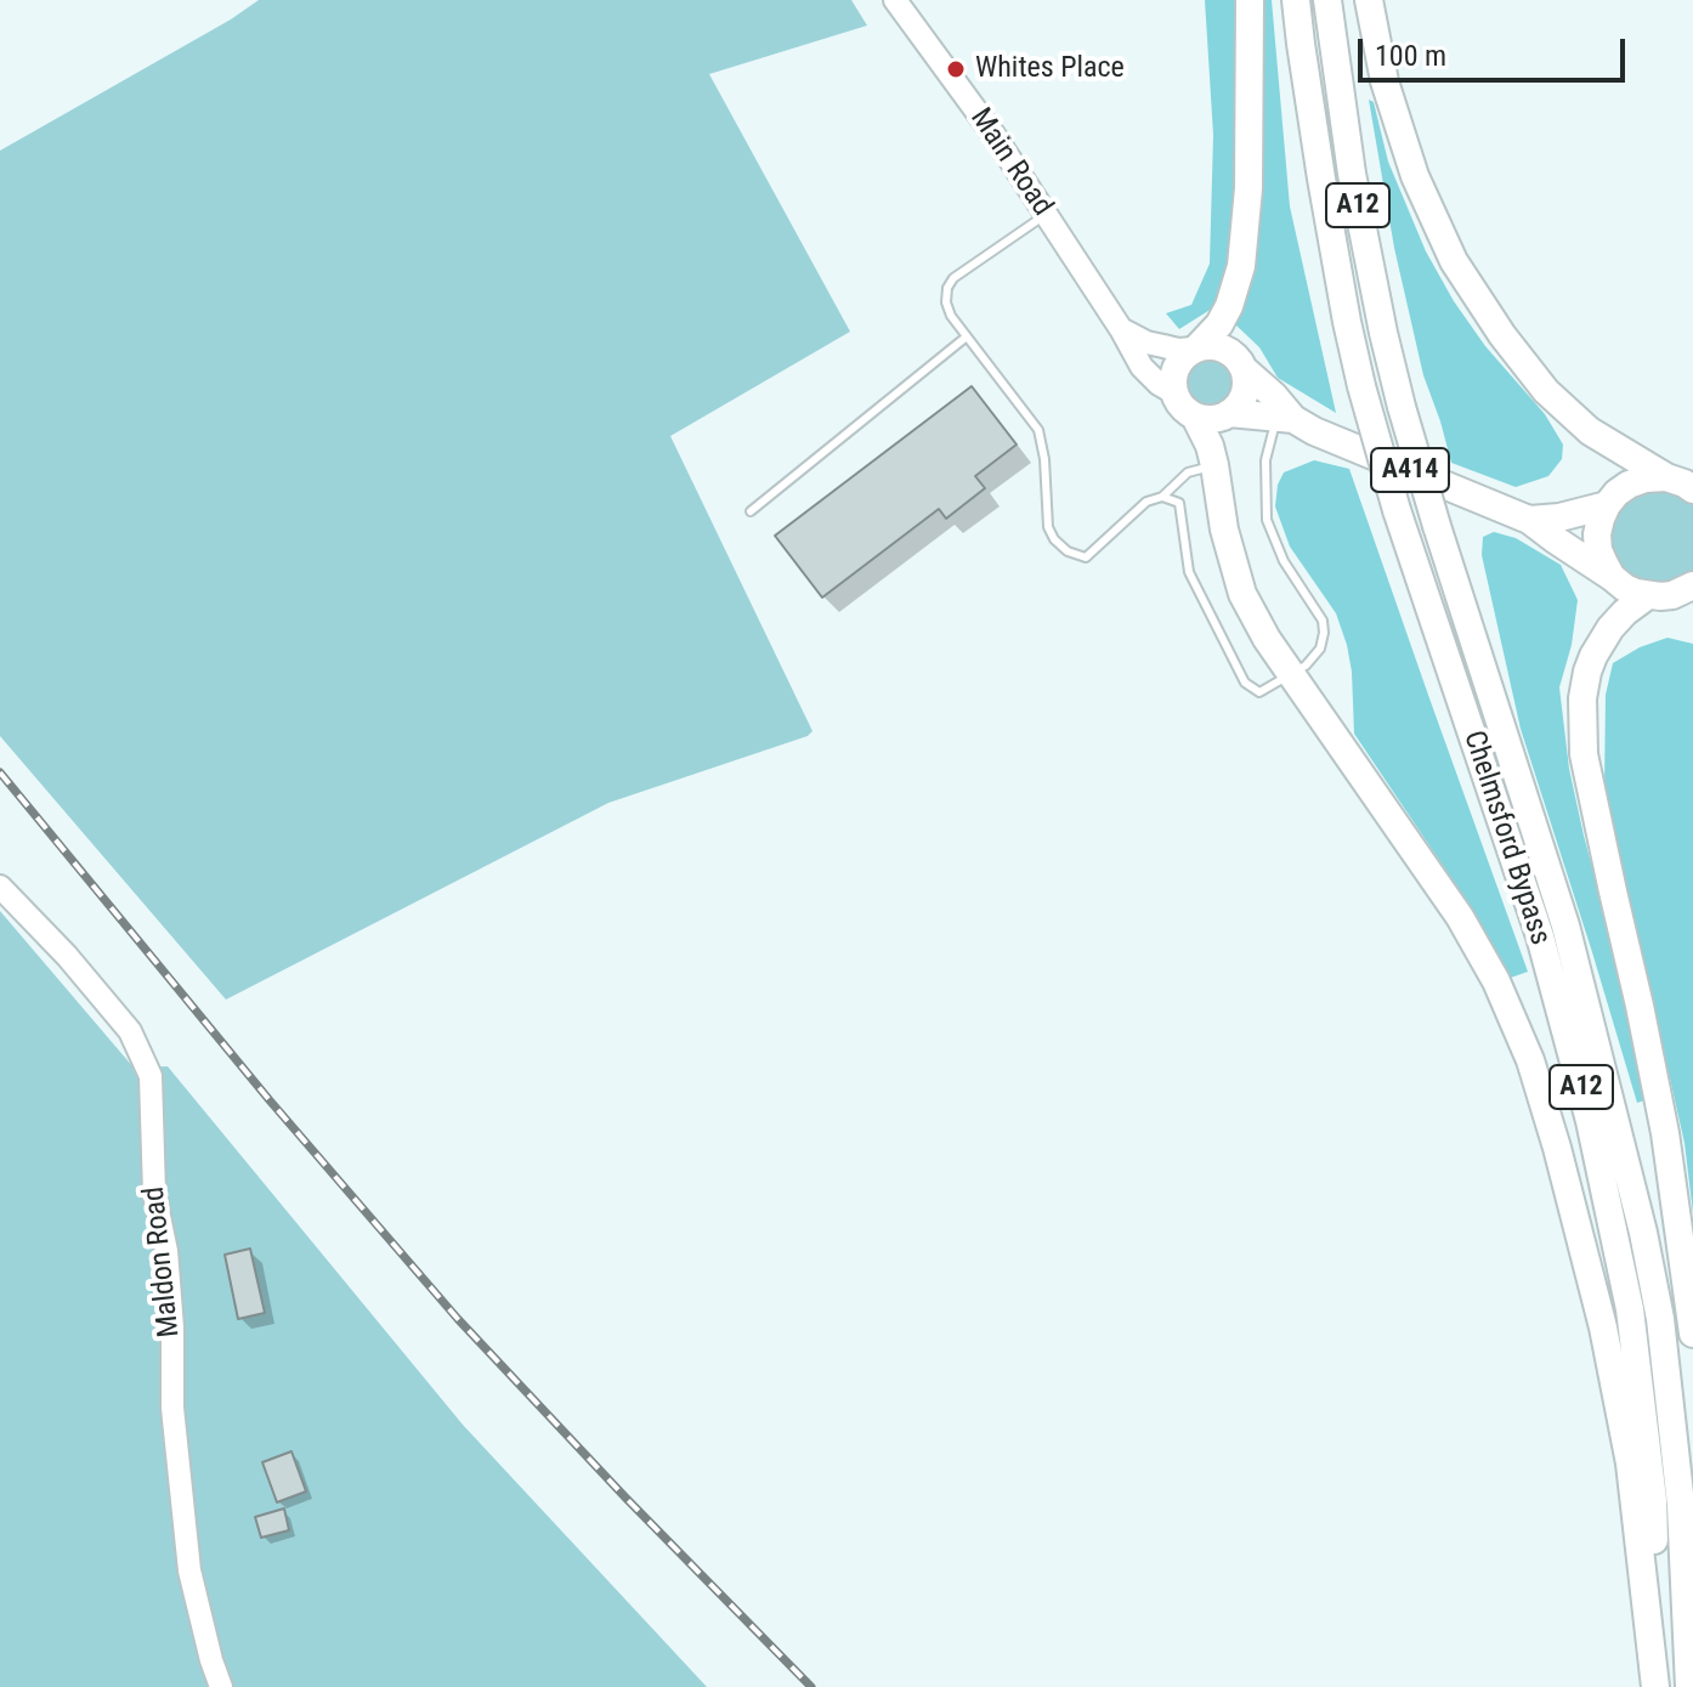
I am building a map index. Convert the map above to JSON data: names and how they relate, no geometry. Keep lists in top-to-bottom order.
{
  "streets": {
    "highway": ["A12", "A414", "Chelmsford Bypass"],
    "street": ["Main Road", "Maldon Road"]
  },
  "crossings": [
    ["Main Road", "A12"],
    ["Main Road", "A414"],
    ["A12", "A414"],
    ["A12", "Chelmsford Bypass"]
  ],
  "places": ["Whites Place"],
  "scale_bar": "100 m"
}
